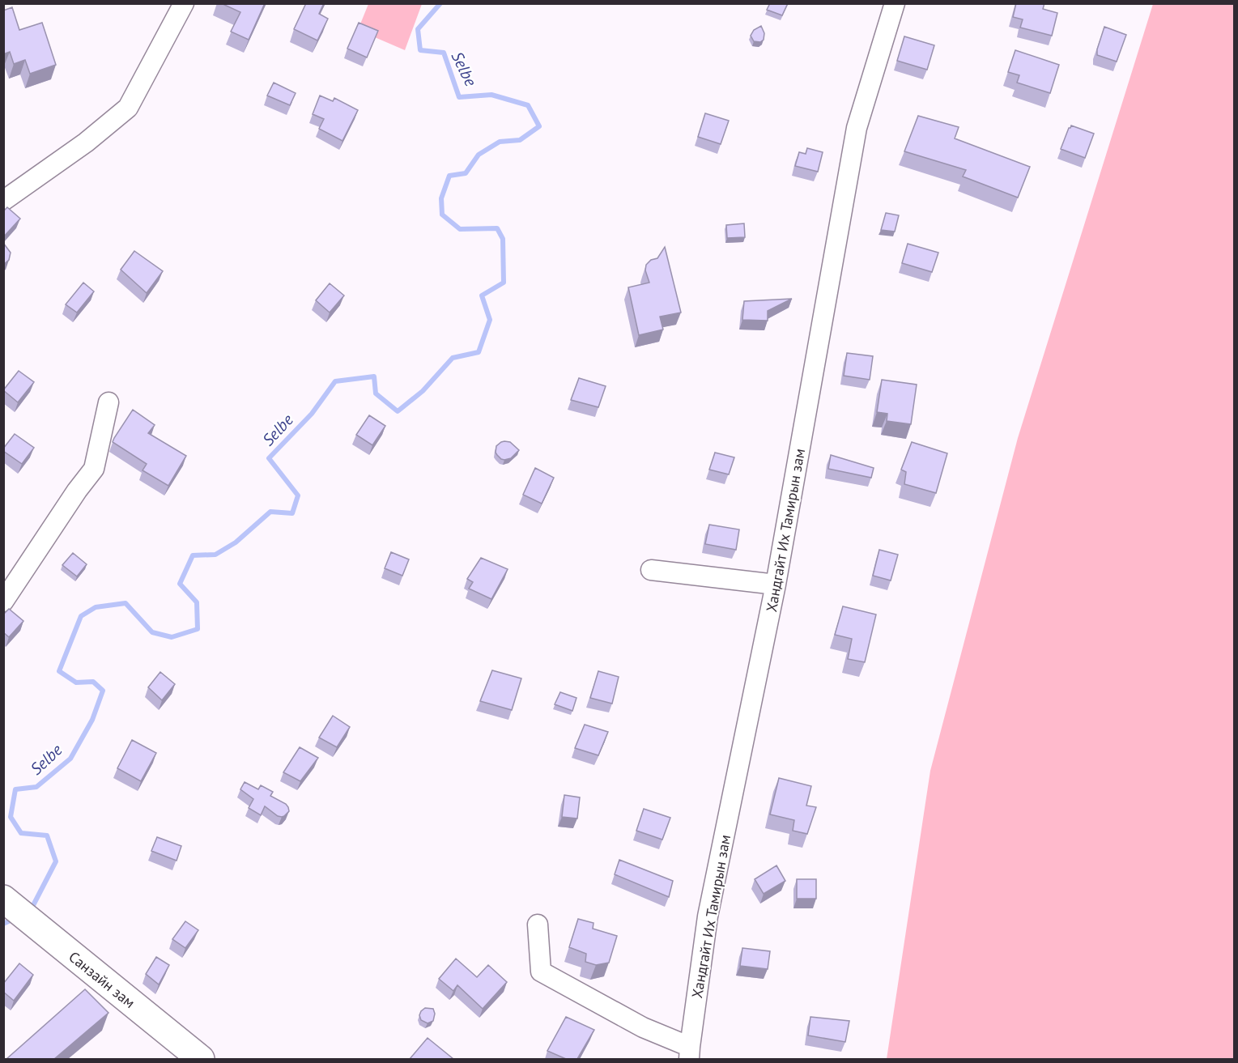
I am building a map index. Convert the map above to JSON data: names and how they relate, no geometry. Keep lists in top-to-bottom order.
{
  "streets": {
    "main road": ["Санзайн зам"],
    "street": ["Хандгайт Их Тамирын зам"]
  },
  "water": ["Selbe"]
}
